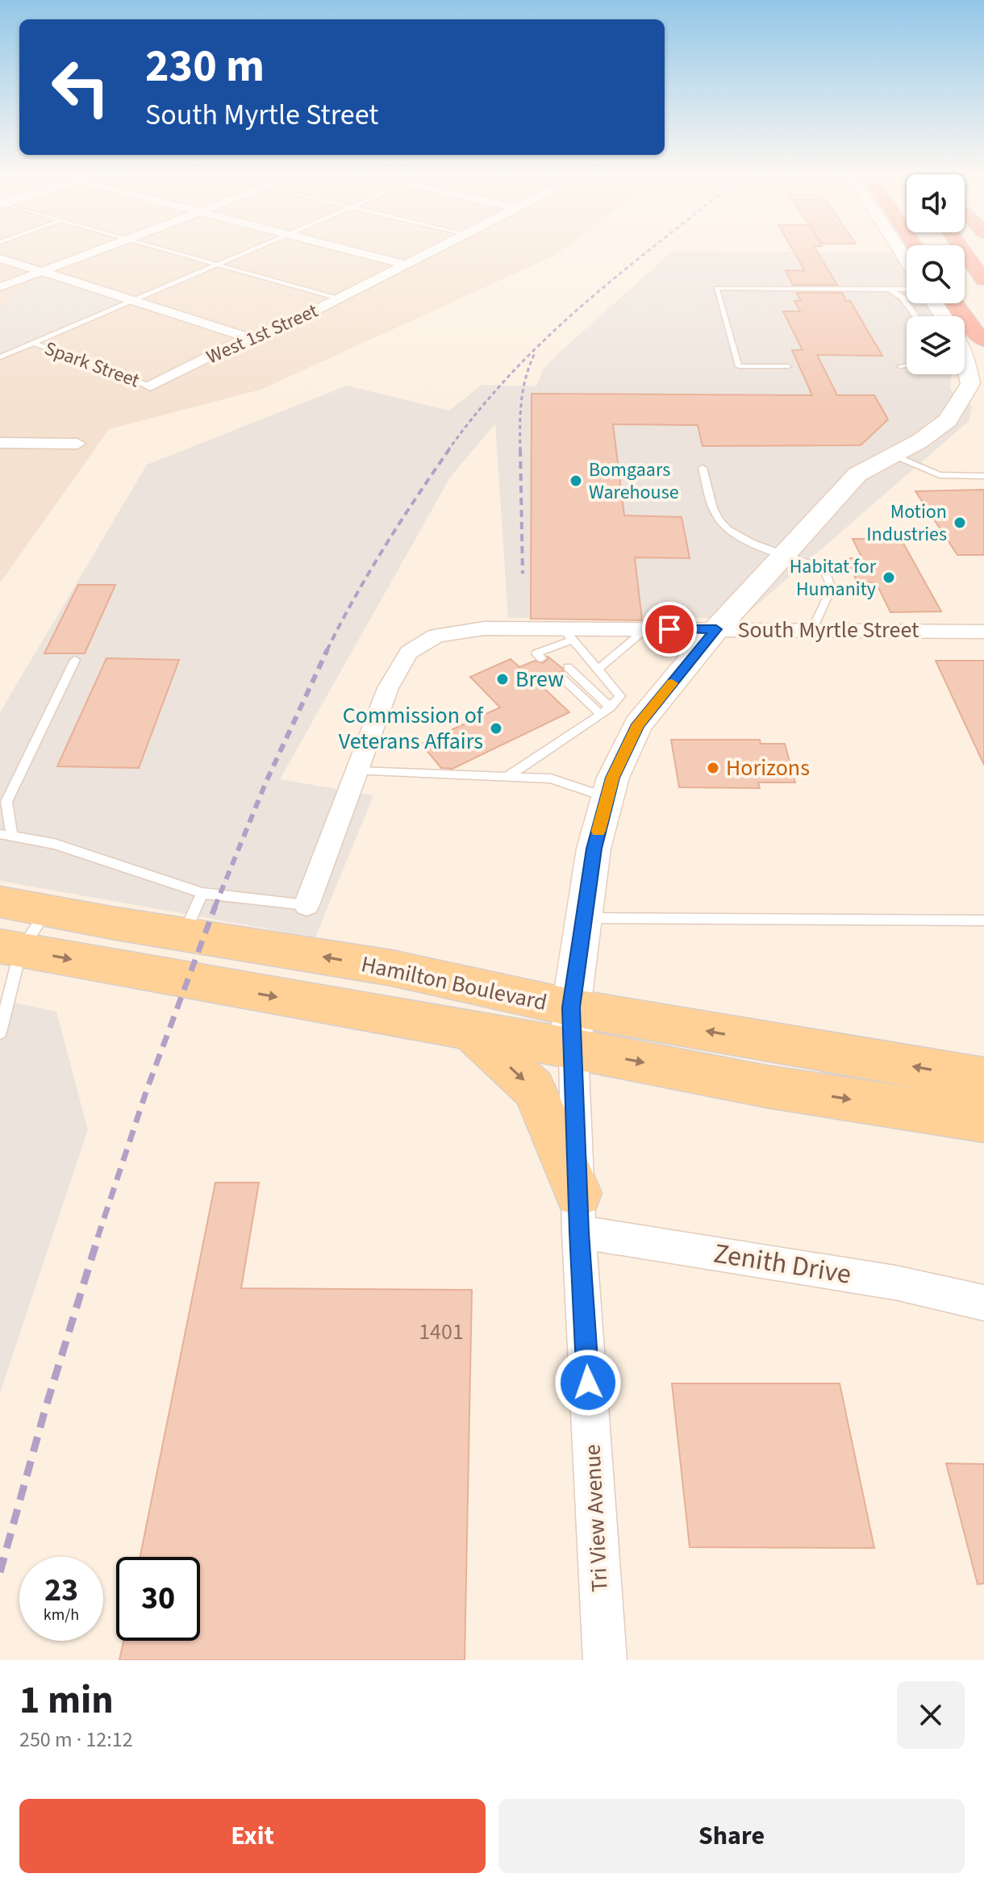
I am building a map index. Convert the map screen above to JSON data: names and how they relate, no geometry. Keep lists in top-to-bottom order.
{
  "streets": {
    "main road": ["Hamilton Boulevard"],
    "street": [
      "West 1st Street",
      "South Myrtle Street",
      "Zenith Drive",
      "Tri View Avenue"
    ],
    "lane": ["Spark Street"]
  },
  "crossings": [
    ["West 1st Street", "Spark Street"],
    ["South Myrtle Street", "Tri View Avenue"],
    ["Hamilton Boulevard", "Tri View Avenue"],
    ["Zenith Drive", "Tri View Avenue"]
  ],
  "places": [
    "Bomgaars Warehouse",
    "Motion Industries",
    "Habitat for Humanity",
    "Brew",
    "Commission of Veterans Affairs",
    "Horizons"
  ],
  "house_numbers": ["1401"],
  "page": {
    "turn": ["230 m", "South Myrtle Street"],
    "speed": "23 km/h",
    "limit": "30",
    "heading": ["1 min", "250 m · 12:12"],
    "buttons": ["Exit", "Share"]
  }
}
